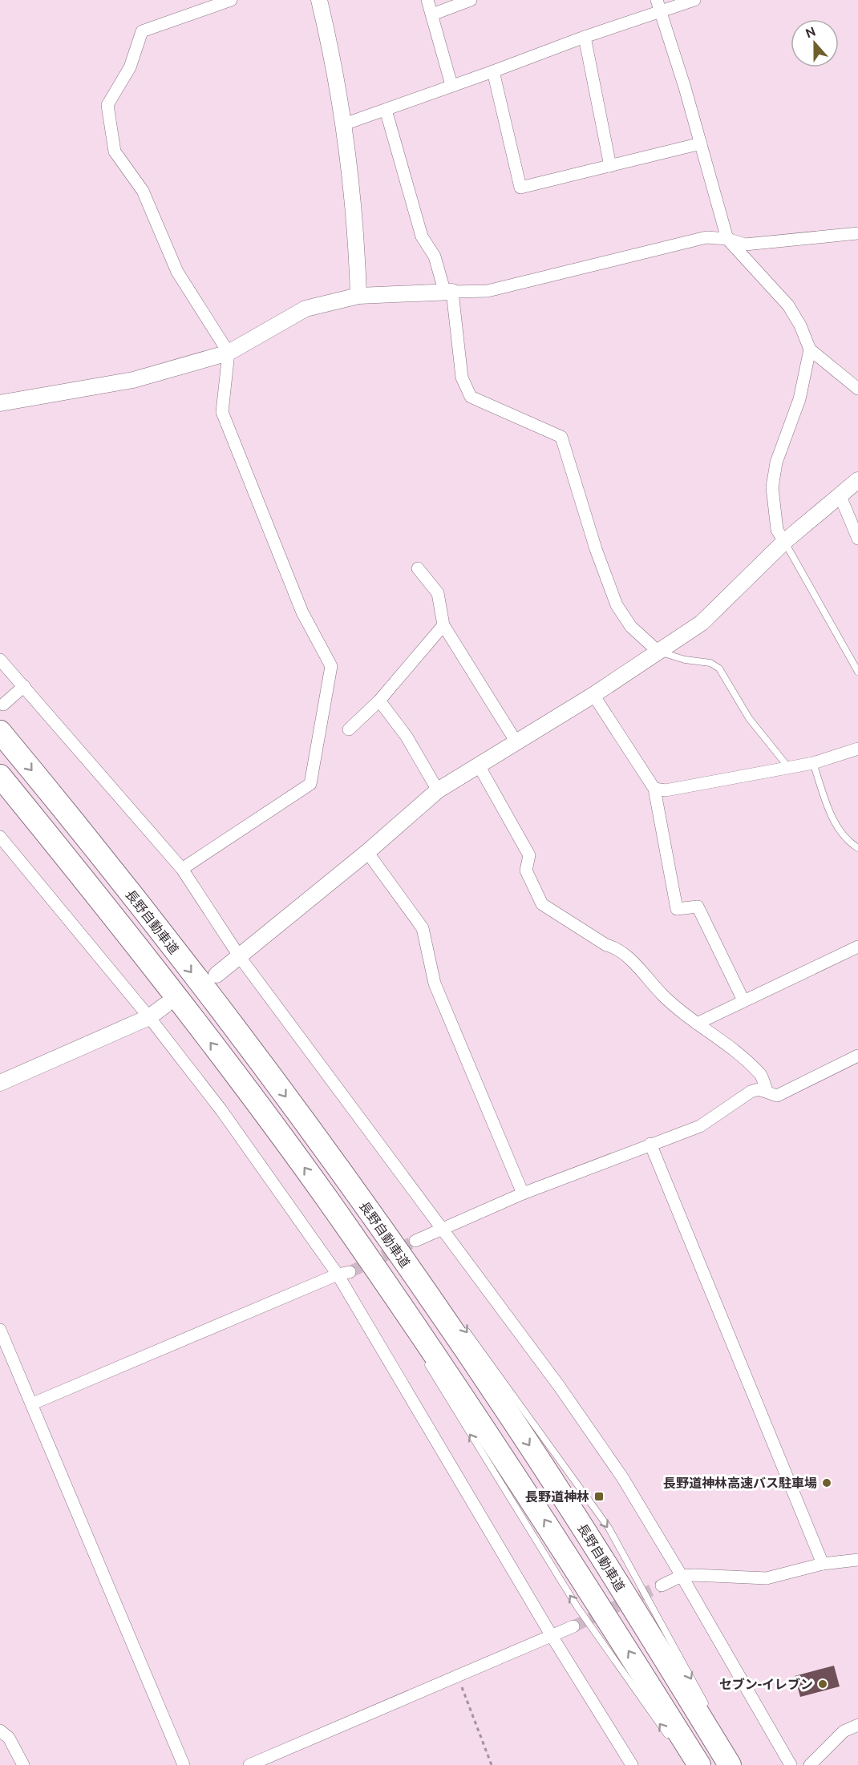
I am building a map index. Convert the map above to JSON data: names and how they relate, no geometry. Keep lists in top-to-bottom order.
{
  "streets": {
    "highway": ["長野自動車道"]
  },
  "places": {
    "other": ["長野道神林高速バス駐車場", "セブン-イレブン"],
    "transit": ["長野道神林"]
  },
  "north": "top"
}
